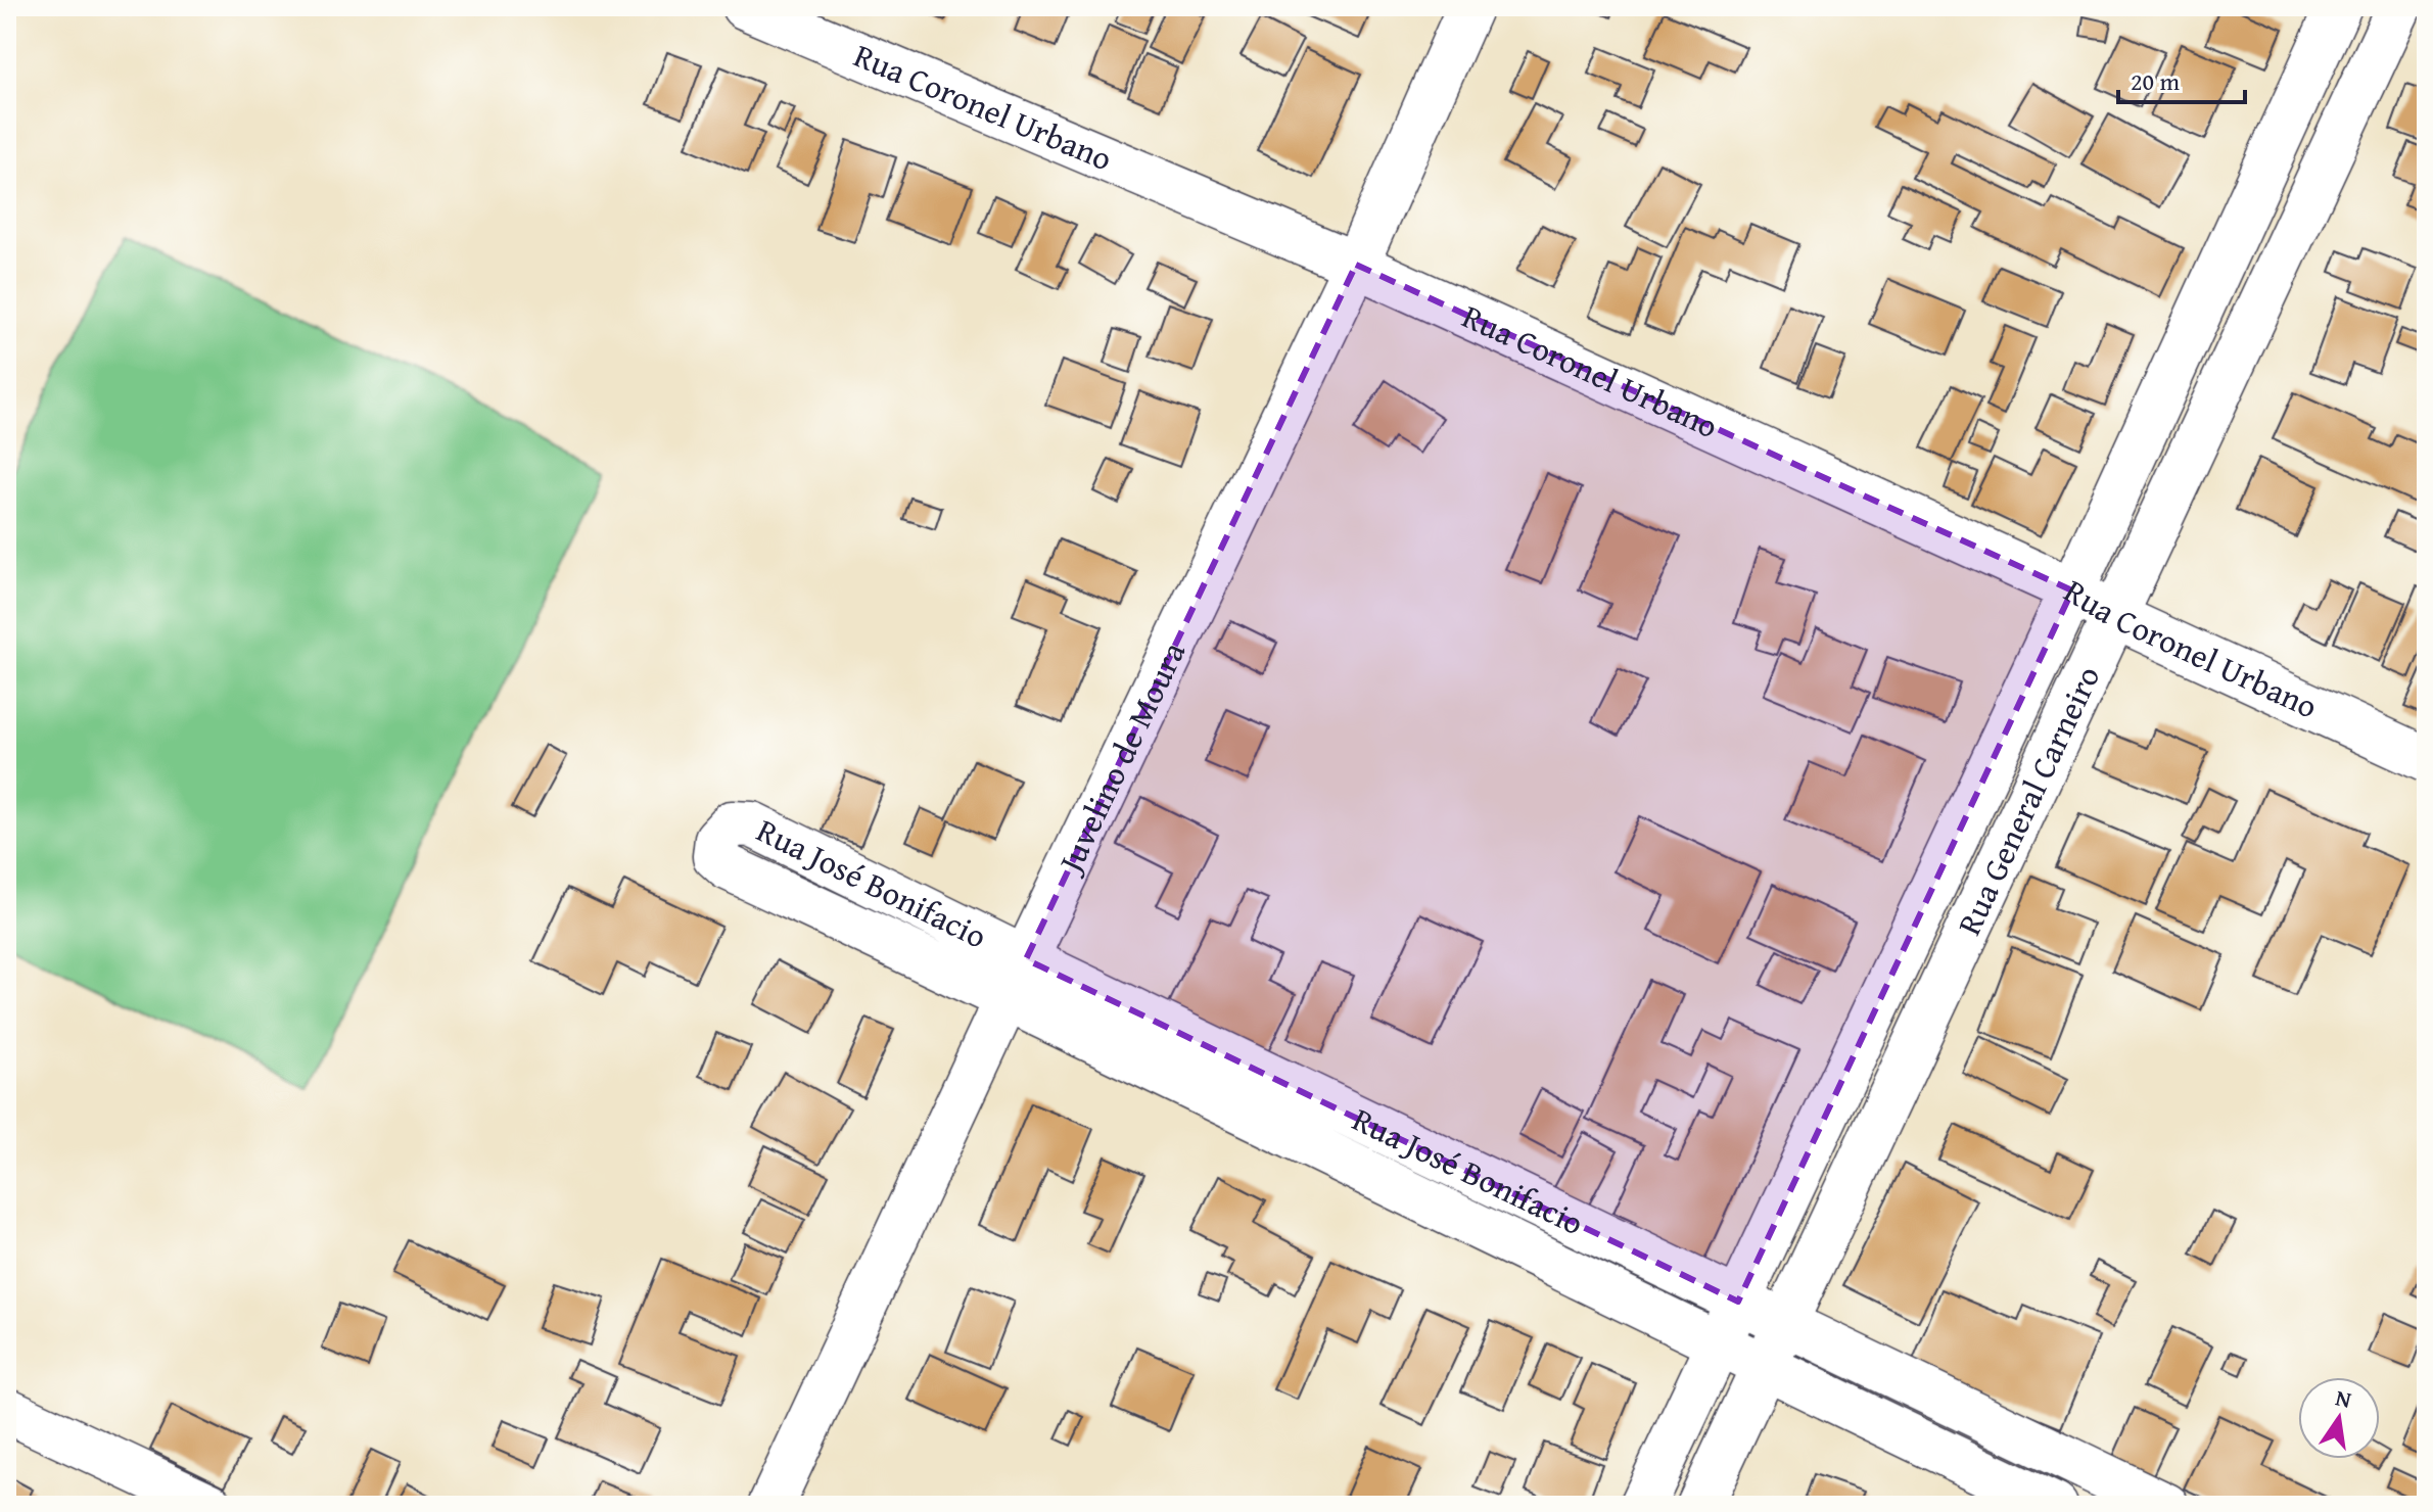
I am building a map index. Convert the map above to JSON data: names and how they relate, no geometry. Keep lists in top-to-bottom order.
{
  "streets": {
    "street": [
      "Rua Coronel Urbano",
      "Juvelino de Moura",
      "Rua General Carneiro",
      "Rua José Bonifacio"
    ]
  },
  "crossings": [
    ["Rua Coronel Urbano", "Juvelino de Moura"],
    ["Rua Coronel Urbano", "Rua General Carneiro"],
    ["Juvelino de Moura", "Rua José Bonifacio"],
    ["Rua General Carneiro", "Rua José Bonifacio"]
  ],
  "scale_bar": "20 m",
  "north": "top"
}
